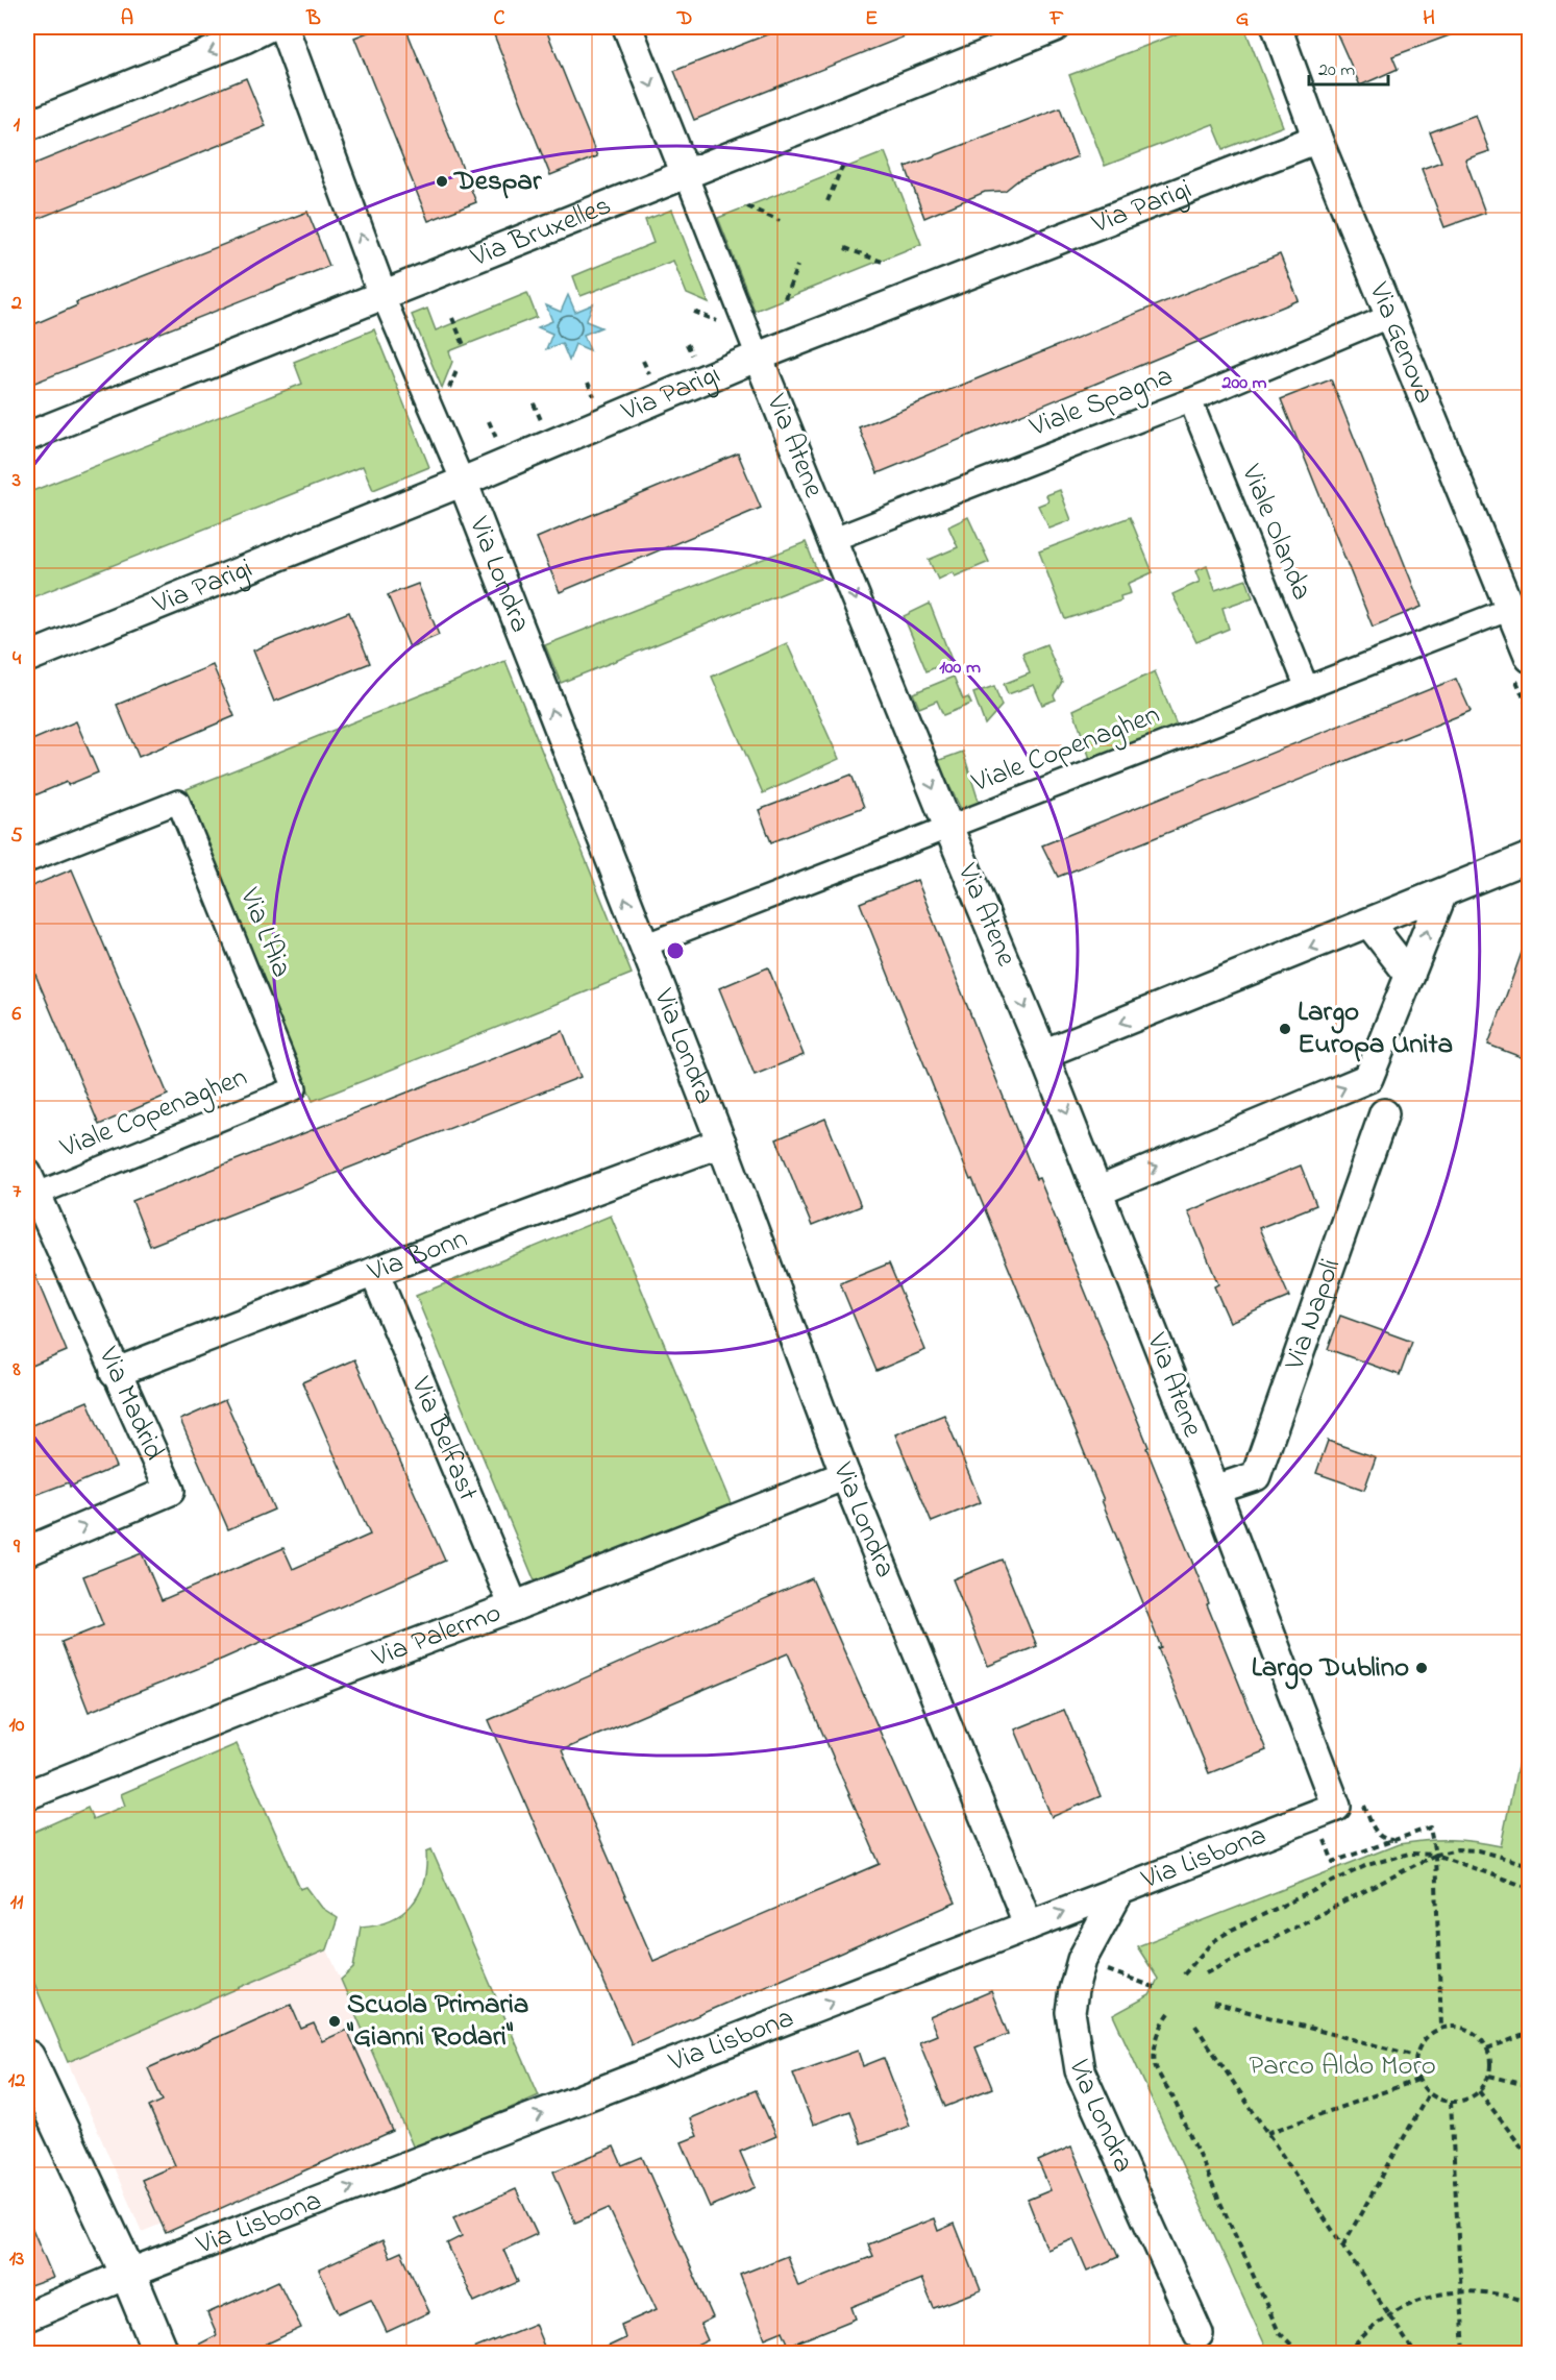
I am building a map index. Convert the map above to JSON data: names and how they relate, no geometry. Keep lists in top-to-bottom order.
{
  "streets": {
    "street": [
      "Via Parigi",
      "Via Bruxelles",
      "Via Genova",
      "Viale Spagna",
      "Via Atene",
      "Viale Olanda",
      "Via Londra",
      "Viale Copenaghen",
      "Via L'Aia",
      "Via Bonn",
      "Via Napoli",
      "Via Madrid",
      "Via Belfast",
      "Via Palermo",
      "Via Lisbona"
    ]
  },
  "crossings": [
    ["Via Parigi", "Via Genova"],
    ["Via Parigi", "Via Atene"],
    ["Via Parigi", "Via Londra"],
    ["Via Bruxelles", "Via Atene"],
    ["Via Bruxelles", "Via Londra"],
    ["Via Genova", "Viale Spagna"],
    ["Via Genova", "Viale Copenaghen"],
    ["Viale Spagna", "Via Atene"],
    ["Viale Spagna", "Viale Olanda"],
    ["Via Atene", "Viale Copenaghen"],
    ["Via Atene", "Via Napoli"],
    ["Via Atene", "Via Lisbona"],
    ["Viale Olanda", "Viale Copenaghen"],
    ["Via Londra", "Viale Copenaghen"],
    ["Via Londra", "Via Bonn"],
    ["Via Londra", "Via Palermo"],
    ["Via Londra", "Via Lisbona"],
    ["Viale Copenaghen", "Via L'Aia"],
    ["Viale Copenaghen", "Via Madrid"],
    ["Via Bonn", "Via Madrid"],
    ["Via Bonn", "Via Belfast"],
    ["Via Belfast", "Via Palermo"]
  ],
  "one_way": ["Via Atene", "Via Lisbona"],
  "parks": ["Parco Aldo Moro"],
  "places": [
    "Despar",
    "Largo Europa Unita",
    "Largo Dublino",
    "Scuola Primaria \"Gianni Rodari\""
  ],
  "scale_bar": "20 m",
  "grid": {
    "columns": [
      "A",
      "B",
      "C",
      "D",
      "E",
      "F",
      "G",
      "H"
    ],
    "rows": [
      "1",
      "2",
      "3",
      "4",
      "5",
      "6",
      "7",
      "8",
      "9",
      "10",
      "11",
      "12",
      "13"
    ]
  },
  "rings": ["200 m", "100 m"]
}
